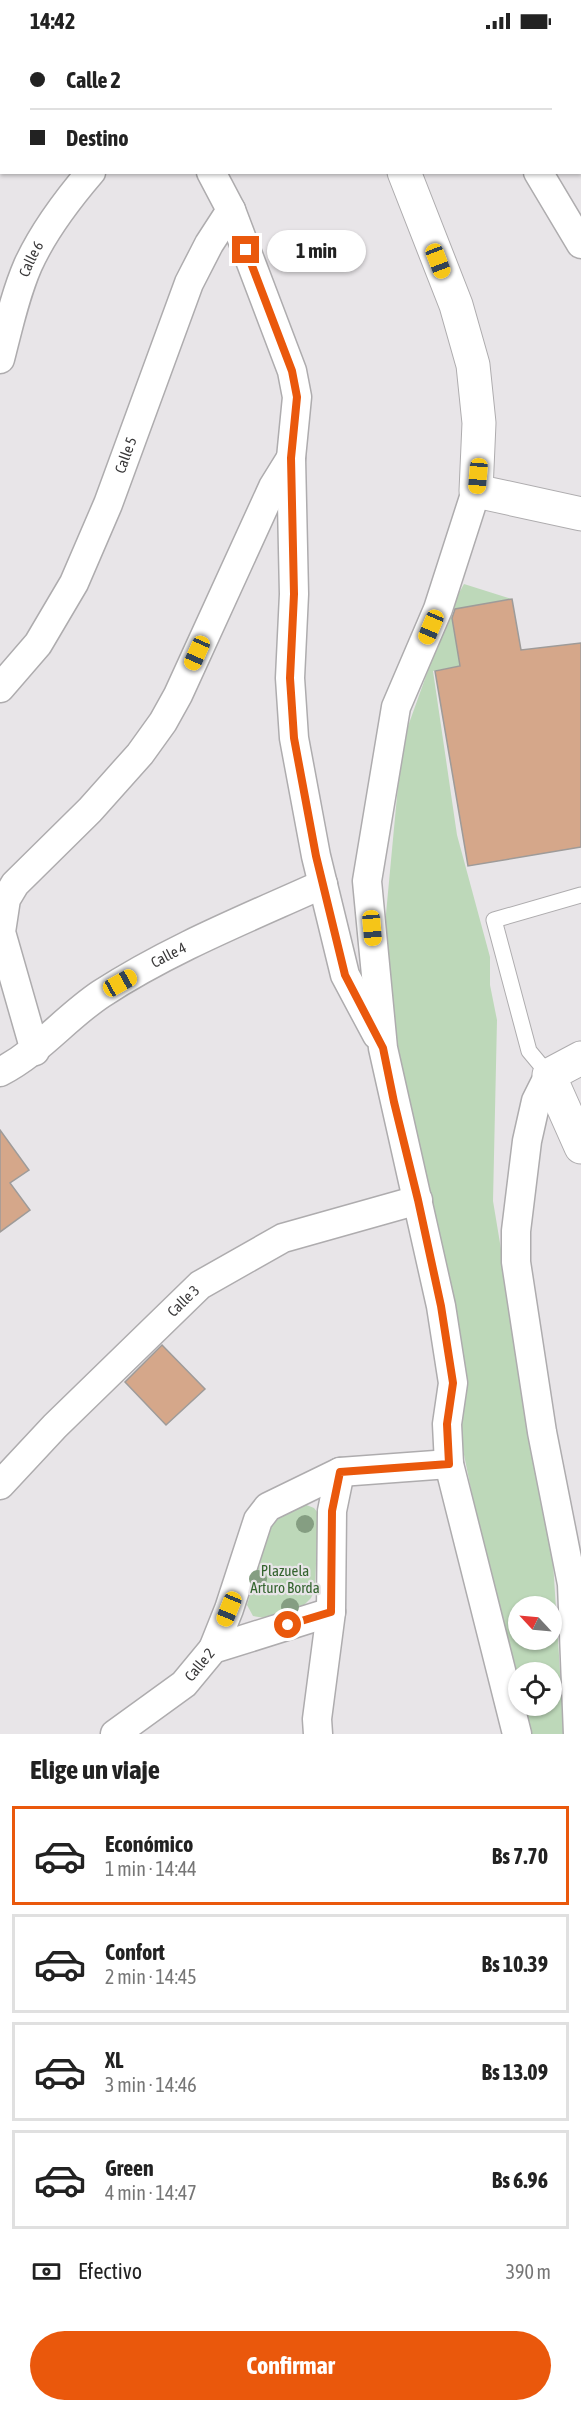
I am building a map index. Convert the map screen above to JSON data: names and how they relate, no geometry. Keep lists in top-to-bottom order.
{
  "streets": {
    "street": [
      "Calle 6",
      "Calle 5",
      "Calle 4",
      "Calle 3",
      "Calle 2"
    ]
  },
  "parks": ["Plazuela Arturo Borda"],
  "north": "top left",
  "page": {
    "status": "14:42",
    "banner": ["Calle 2", "Destino"],
    "bubble": "1 min",
    "heading": "Elige un viaje",
    "list": [
      {
        "name": "Económico",
        "note": "1 min · 14:44",
        "value": "Bs 7.70"
      },
      {
        "name": "Confort",
        "note": "2 min · 14:45",
        "value": "Bs 10.39"
      },
      {
        "name": "XL",
        "note": "3 min · 14:46",
        "value": "Bs 13.09"
      },
      {
        "name": "Green",
        "note": "4 min · 14:47",
        "value": "Bs 6.96"
      }
    ],
    "pay": ["Efectivo", "390 m"],
    "buttons": "Confirmar"
  }
}
